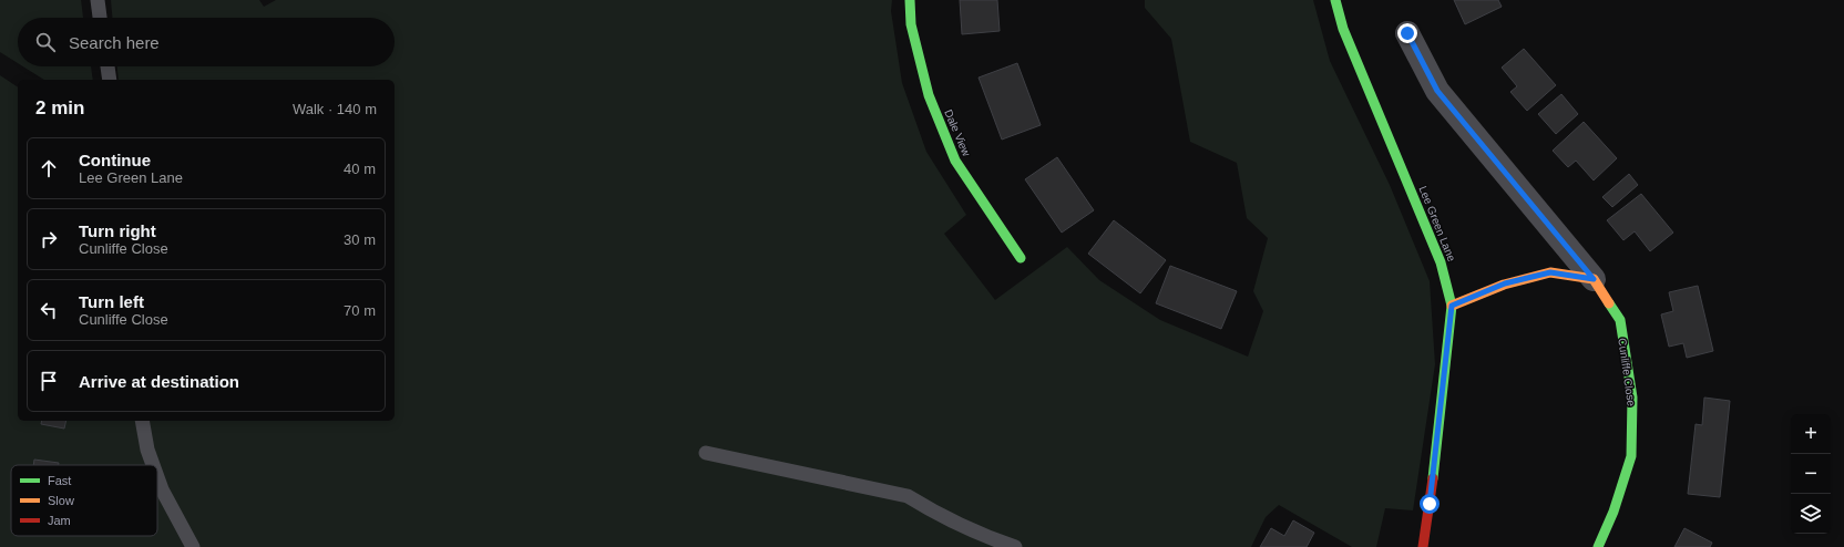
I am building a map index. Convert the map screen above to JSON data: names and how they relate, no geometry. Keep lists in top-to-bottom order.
{
  "streets": {
    "street": ["Dale View", "Lee Green Lane", "Cunliffe Close"]
  },
  "legend": ["Fast", "Slow", "Jam"],
  "page": {
    "search": "Search here",
    "heading": ["2 min", "Walk · 140 m"],
    "list": [
      ["Continue", "Lee Green Lane", "40 m"],
      ["Turn right", "Cunliffe Close", "30 m"],
      ["Turn left", "Cunliffe Close", "70 m"],
      "Arrive at destination"
    ],
    "map_buttons": ["+", "−"]
  }
}
